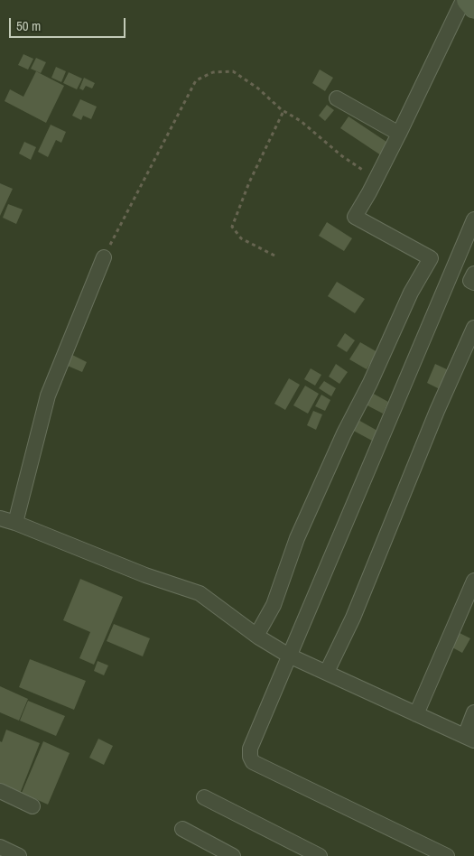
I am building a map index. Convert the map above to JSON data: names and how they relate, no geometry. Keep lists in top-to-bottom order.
{
  "scale_bar": "50 m"
}
